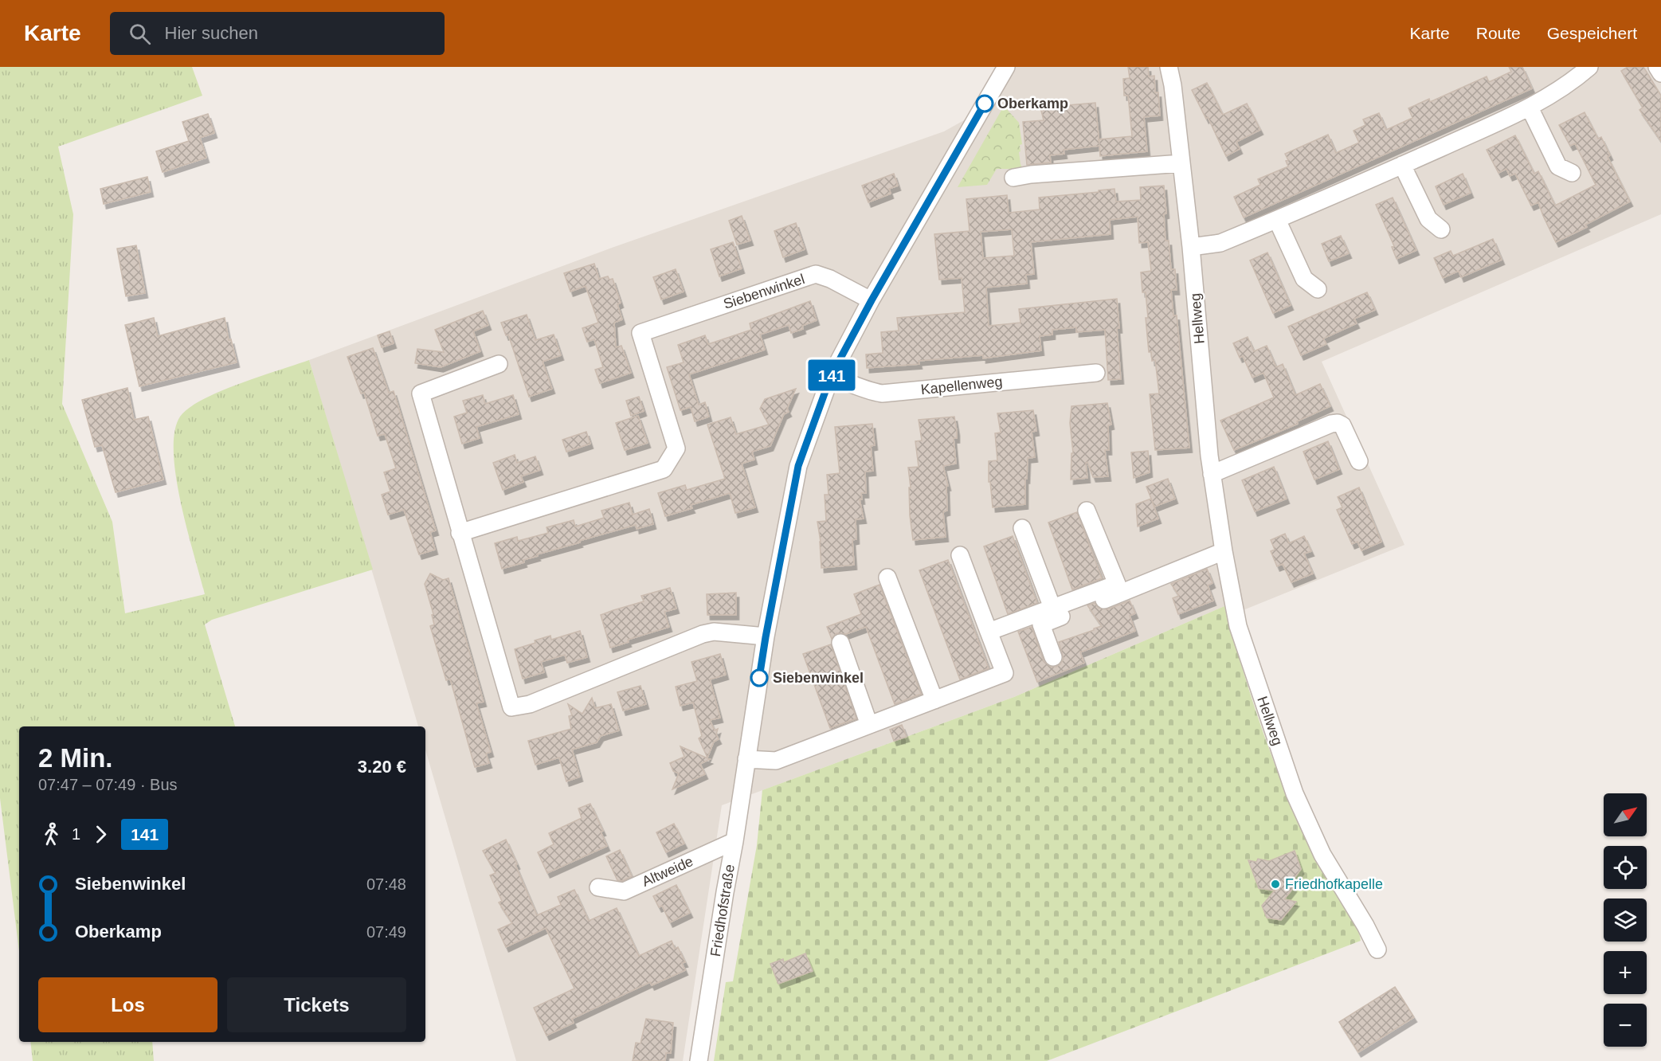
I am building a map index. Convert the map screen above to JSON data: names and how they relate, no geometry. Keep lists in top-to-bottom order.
{
  "streets": {
    "street": [
      "Siebenwinkel",
      "Hellweg",
      "Kapellenweg",
      "Altweide",
      "Friedhofstraße"
    ]
  },
  "crossings": [
    ["Siebenwinkel", "Friedhofstraße"],
    ["Kapellenweg", "Friedhofstraße"],
    ["Altweide", "Friedhofstraße"]
  ],
  "places": ["Oberkamp", "Siebenwinkel", "Friedhofkapelle"],
  "lines": ["bus line 141"],
  "north": "top right",
  "page": {
    "header": "Karte",
    "search": "Hier suchen",
    "nav": ["Karte", "Route", "Gespeichert"],
    "on_map": "141",
    "heading": ["2 Min.", "07:47 – 07:49 · Bus", "3.20 €"],
    "map_buttons": ["+", "−"],
    "legs": ["1", "141"],
    "list": [
      {
        "name": "Siebenwinkel",
        "value": "07:48"
      },
      {
        "name": "Oberkamp",
        "value": "07:49"
      }
    ],
    "buttons": ["Los", "Tickets"]
  }
}
